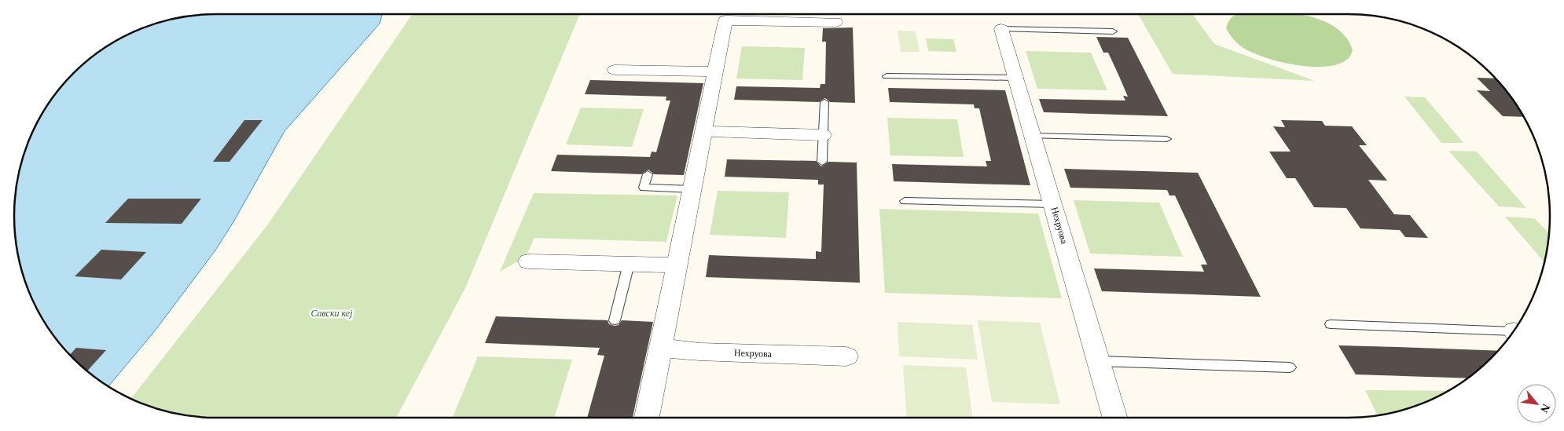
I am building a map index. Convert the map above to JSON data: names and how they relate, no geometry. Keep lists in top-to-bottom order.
{
  "streets": {
    "street": ["Нехруова"]
  },
  "parks": ["Савски кеј"],
  "north": "bottom right"
}
